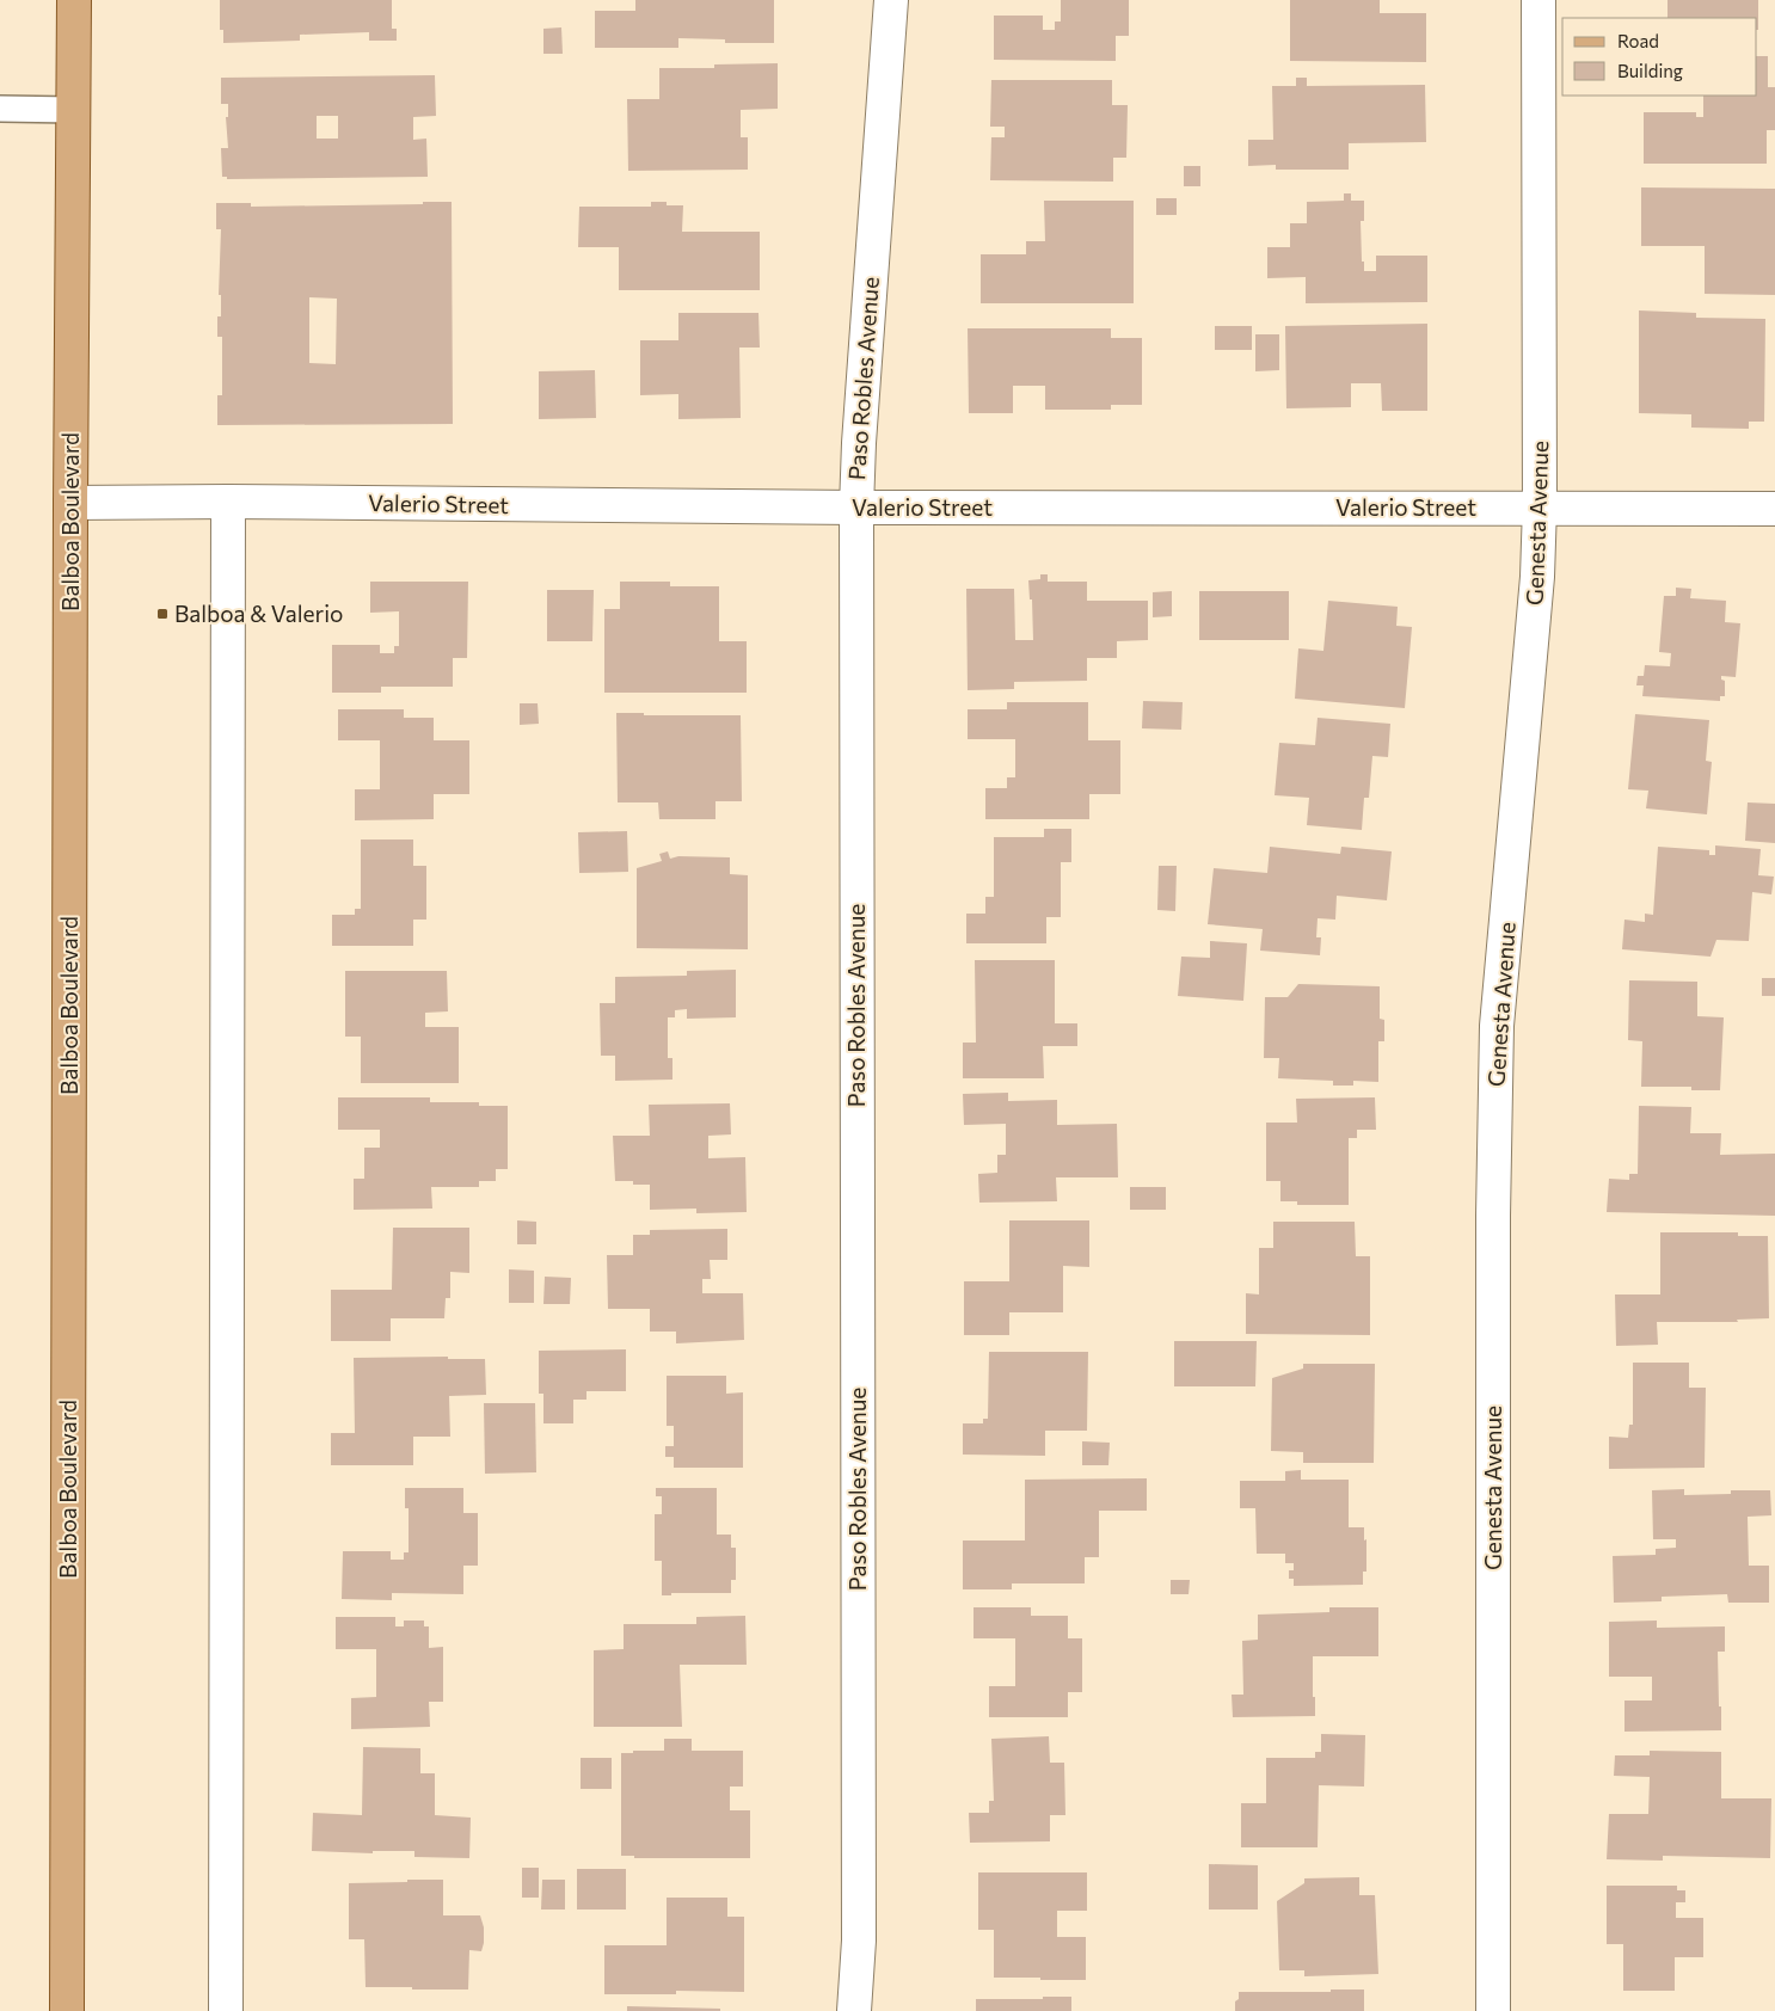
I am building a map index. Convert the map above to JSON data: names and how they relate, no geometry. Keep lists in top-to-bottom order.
{
  "streets": {
    "main road": ["Balboa Boulevard"],
    "street": ["Paso Robles Avenue", "Valerio Street", "Genesta Avenue"]
  },
  "crossings": [
    ["Paso Robles Avenue", "Valerio Street"],
    ["Valerio Street", "Balboa Boulevard"],
    ["Valerio Street", "Genesta Avenue"]
  ],
  "places": {
    "transit": ["Balboa & Valerio"]
  },
  "legend": ["Road", "Building"]
}
